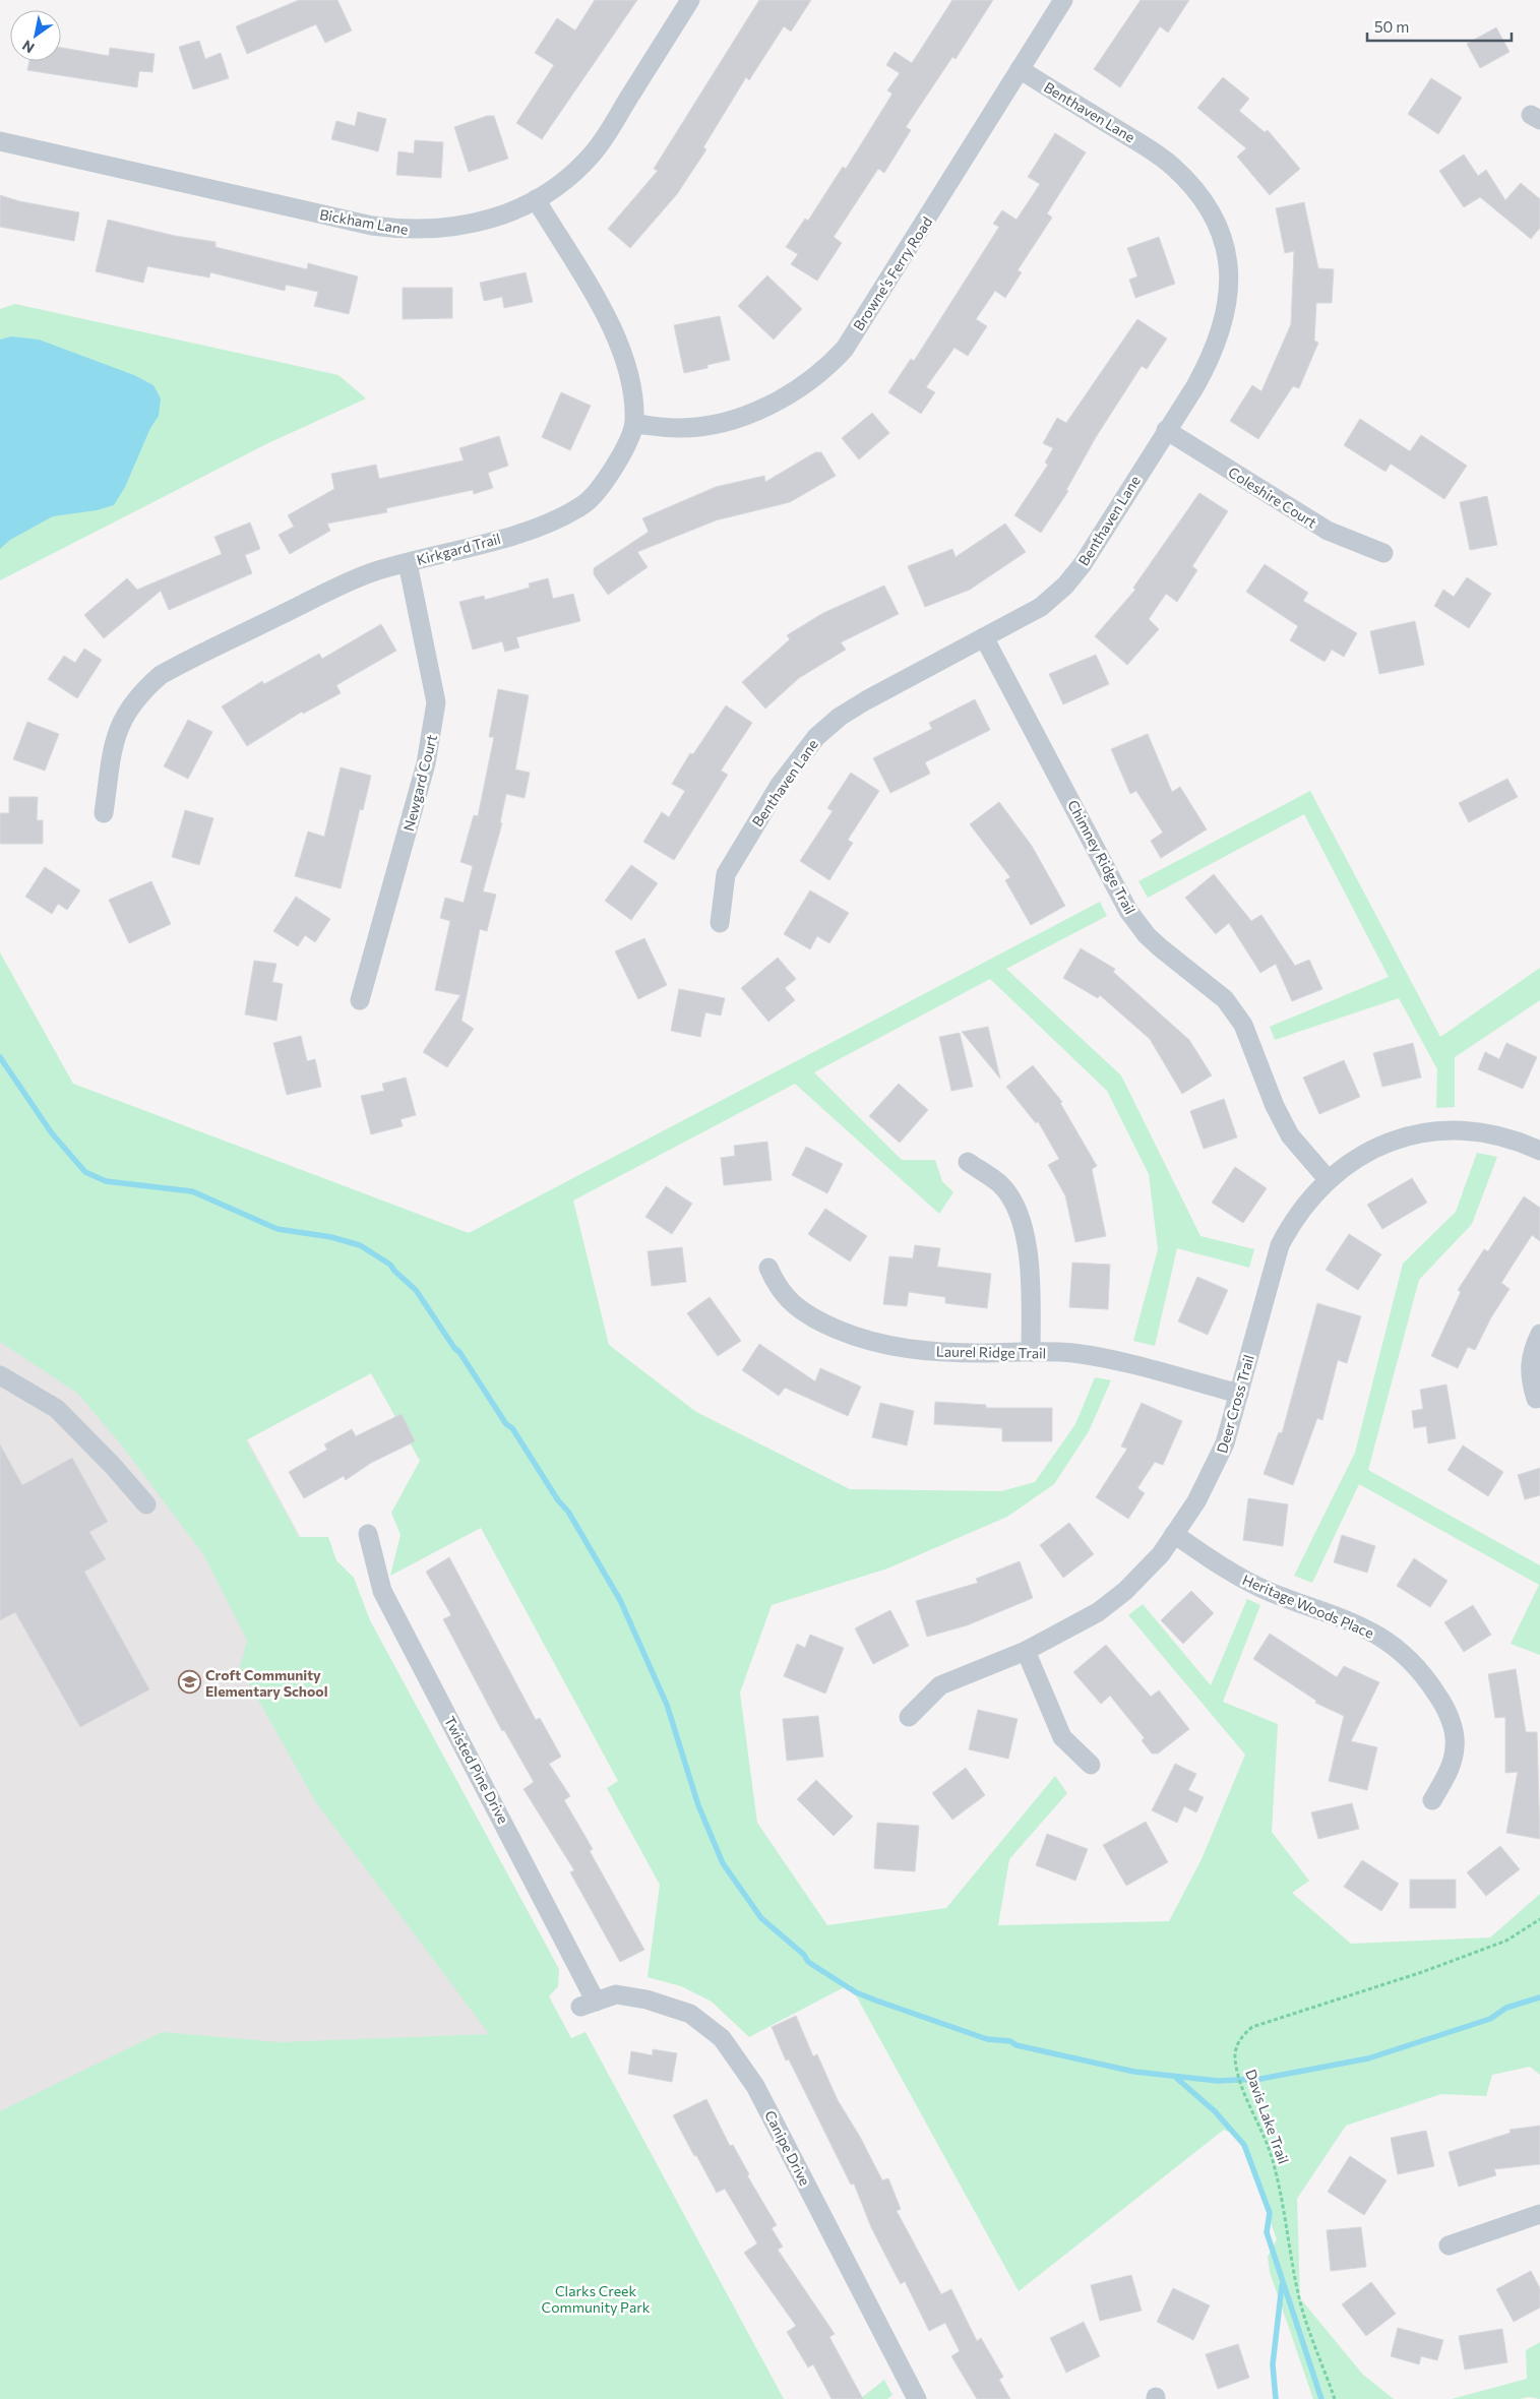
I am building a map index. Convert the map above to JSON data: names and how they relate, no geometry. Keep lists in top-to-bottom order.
{
  "streets": {
    "street": [
      "Benthaven Lane",
      "Bickham Lane",
      "Browne's Ferry Road",
      "Coleshire Court",
      "Kirkgard Trail",
      "Newgard Court",
      "Chimney Ridge Trail",
      "Laurel Ridge Trail",
      "Deer Cross Trail",
      "Heritage Woods Place",
      "Twisted Pine Drive",
      "Canipe Drive"
    ],
    "path": ["Davis Lake Trail"]
  },
  "crossings": [
    ["Benthaven Lane", "Browne's Ferry Road"],
    ["Benthaven Lane", "Coleshire Court"],
    ["Benthaven Lane", "Chimney Ridge Trail"],
    ["Browne's Ferry Road", "Kirkgard Trail"],
    ["Kirkgard Trail", "Newgard Court"],
    ["Chimney Ridge Trail", "Deer Cross Trail"],
    ["Laurel Ridge Trail", "Deer Cross Trail"],
    ["Deer Cross Trail", "Heritage Woods Place"],
    ["Twisted Pine Drive", "Canipe Drive"]
  ],
  "parks": ["Clarks Creek Community Park"],
  "places": {
    "school or university": ["Croft Community Elementary School"]
  },
  "scale_bar": "50 m",
  "north": "bottom left"
}
